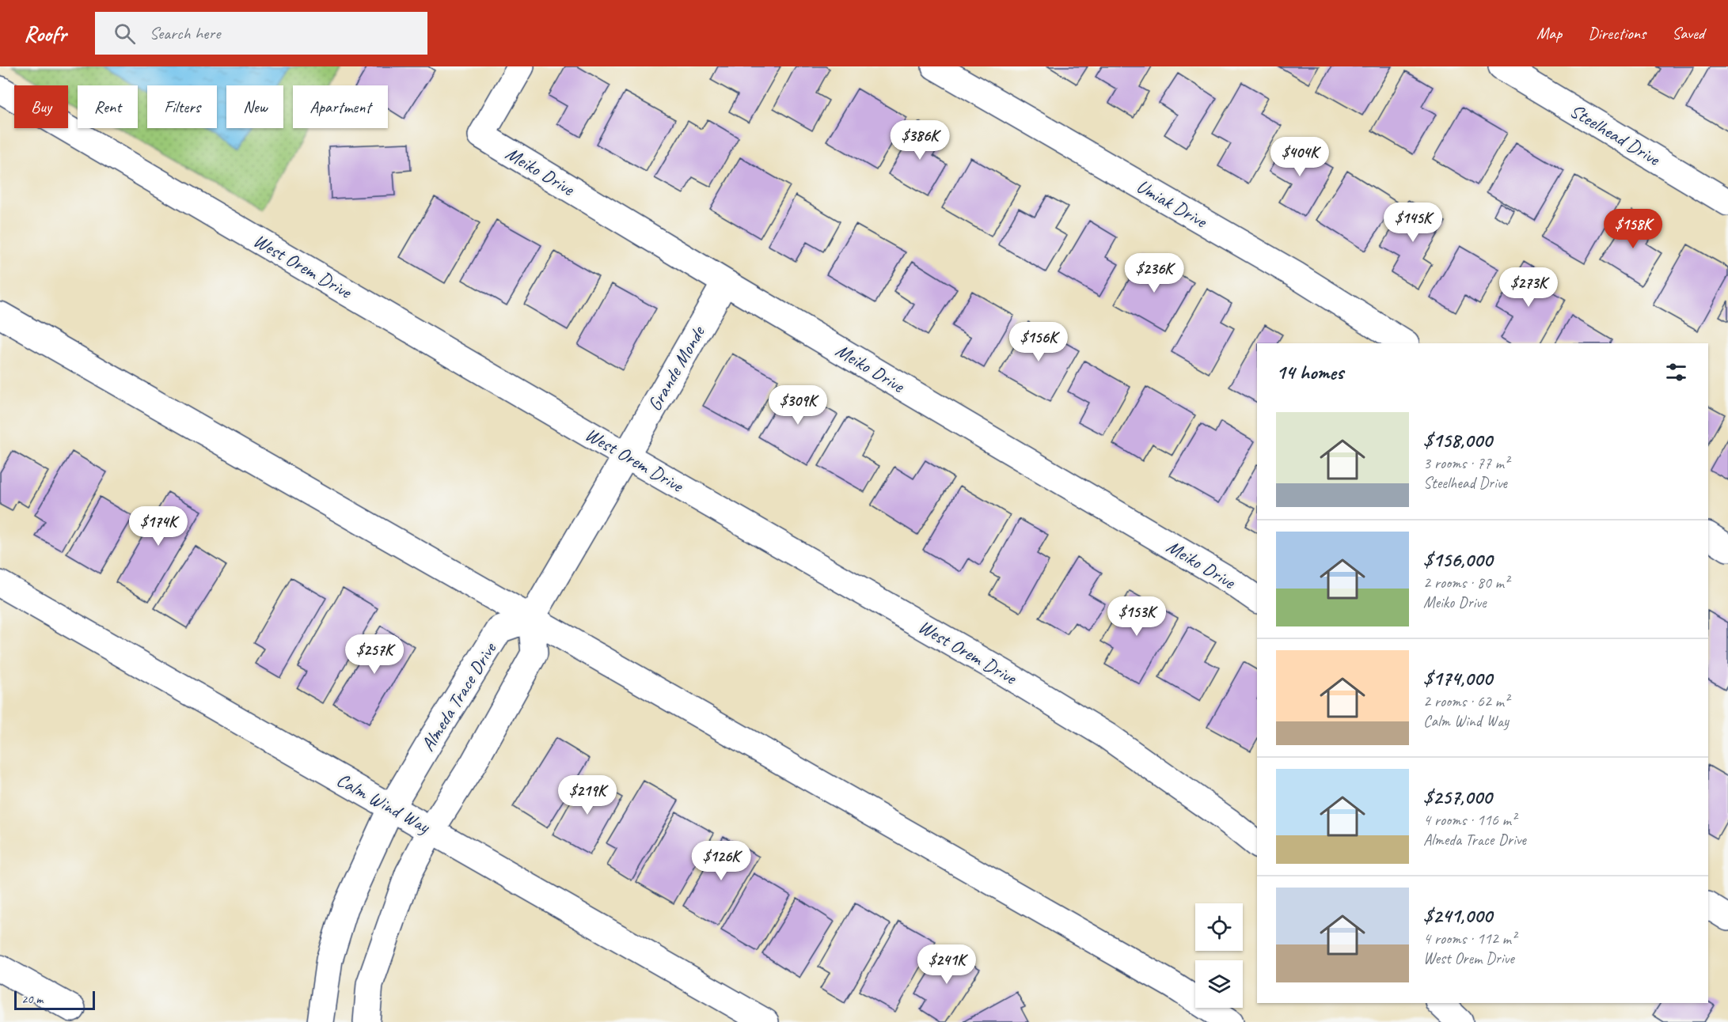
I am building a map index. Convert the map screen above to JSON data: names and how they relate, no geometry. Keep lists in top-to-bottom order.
{
  "streets": {
    "street": [
      "Steelhead Drive",
      "Meiko Drive",
      "Umiak Drive",
      "West Orem Drive",
      "Grande Monde",
      "Almeda Trace Drive",
      "Calm Wind Way"
    ]
  },
  "crossings": [
    ["Meiko Drive", "Grande Monde"],
    ["West Orem Drive", "Grande Monde"],
    ["Grande Monde", "Almeda Trace Drive"],
    ["Almeda Trace Drive", "Calm Wind Way"]
  ],
  "scale_bar": "20 m",
  "page": {
    "header": "Roofr",
    "search": "Search here",
    "nav": ["Map", "Directions", "Saved"],
    "chip": [
      "Buy",
      "Rent",
      "Filters",
      "New",
      "Apartment"
    ],
    "price": [
      "$386K",
      "$404K",
      "$145K",
      "$158K",
      "$236K",
      "$273K",
      "$156K",
      "$309K",
      "$174K",
      "$153K",
      "$257K",
      "$219K",
      "$126K",
      "$241K"
    ],
    "heading": "14 homes",
    "list": [
      {
        "name": "$158,000",
        "note": "3 rooms · 77 m² · Steelhead Drive"
      },
      {
        "name": "$156,000",
        "note": "2 rooms · 80 m² · Meiko Drive"
      },
      {
        "name": "$174,000",
        "note": "2 rooms · 62 m² · Calm Wind Way"
      },
      {
        "name": "$257,000",
        "note": "4 rooms · 116 m² · Almeda Trace Drive"
      },
      {
        "name": "$241,000",
        "note": "4 rooms · 112 m² · West Orem Drive"
      }
    ],
    "scale": "20 m"
  }
}
